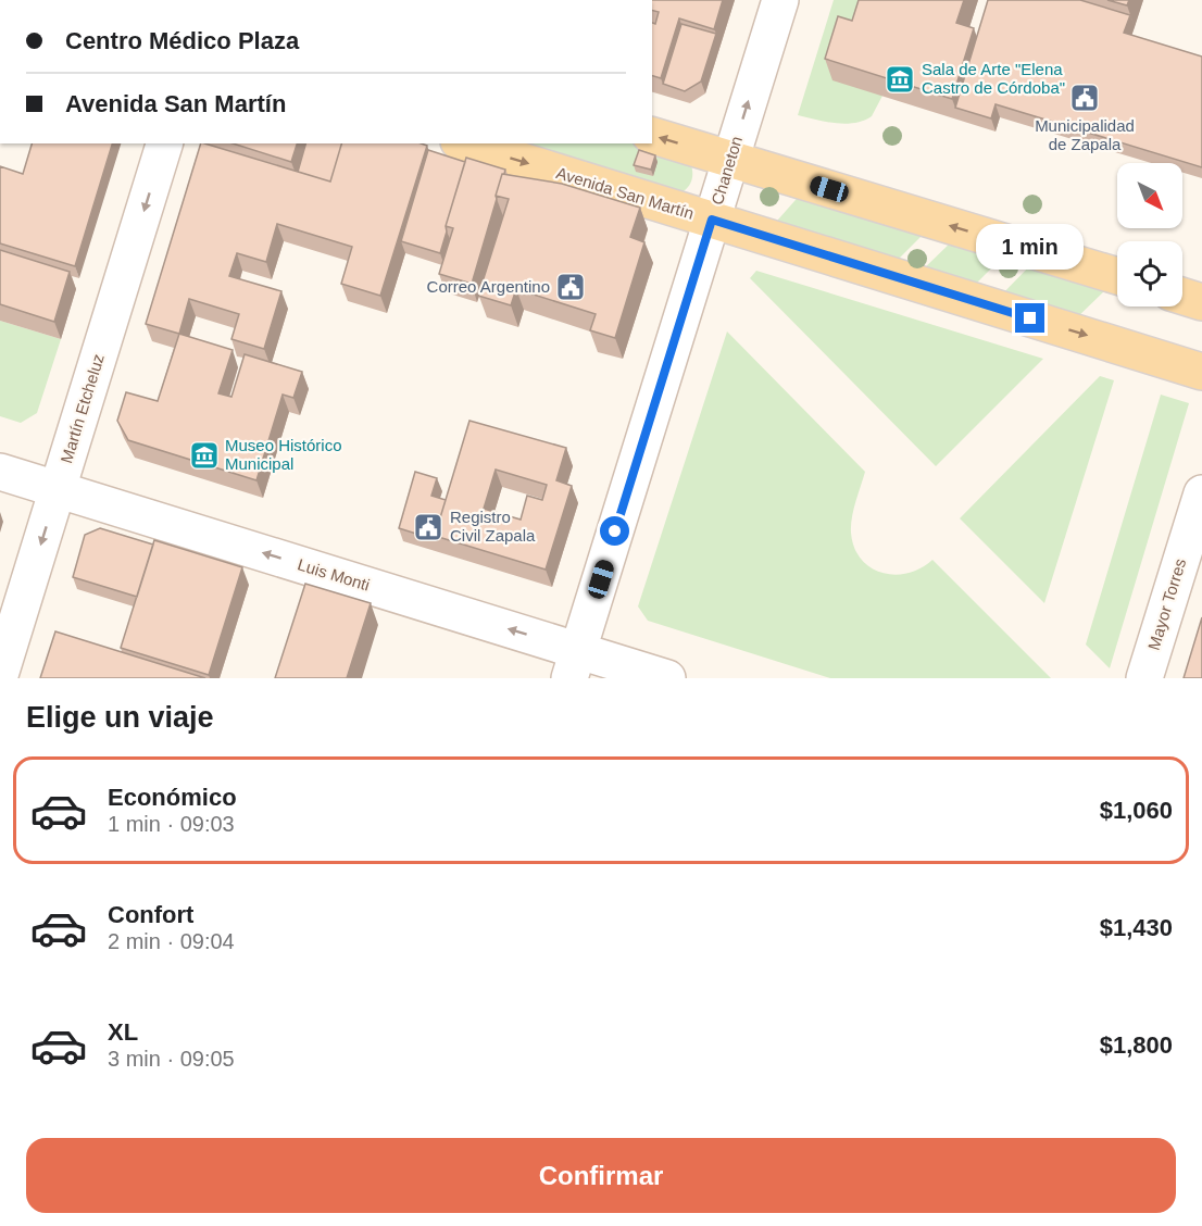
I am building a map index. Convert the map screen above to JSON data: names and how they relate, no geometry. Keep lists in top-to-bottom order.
{
  "streets": {
    "main road": ["Avenida San Martín"],
    "street": [
      "Chaneton",
      "Martín Etcheluz",
      "Luis Monti",
      "Mayor Torres"
    ]
  },
  "crossings": [
    ["Chaneton", "Avenida San Martín"],
    ["Chaneton", "Luis Monti"],
    ["Martín Etcheluz", "Luis Monti"]
  ],
  "one_way": ["Martín Etcheluz", "Luis Monti"],
  "places": {
    "museum": ["Sala de Arte \"Elena Castro de Córdoba\"", "Museo Histórico Municipal"],
    "public building": ["Municipalidad de Zapala", "Correo Argentino", "Registro Civil Zapala"]
  },
  "north": "bottom right",
  "page": {
    "banner": ["Centro Médico Plaza", "Avenida San Martín"],
    "bubble": "1 min",
    "heading": "Elige un viaje",
    "list": [
      {
        "name": "Económico",
        "note": "1 min · 09:03",
        "value": "$1,060"
      },
      {
        "name": "Confort",
        "note": "2 min · 09:04",
        "value": "$1,430"
      },
      {
        "name": "XL",
        "note": "3 min · 09:05",
        "value": "$1,800"
      }
    ],
    "buttons": "Confirmar"
  }
}
